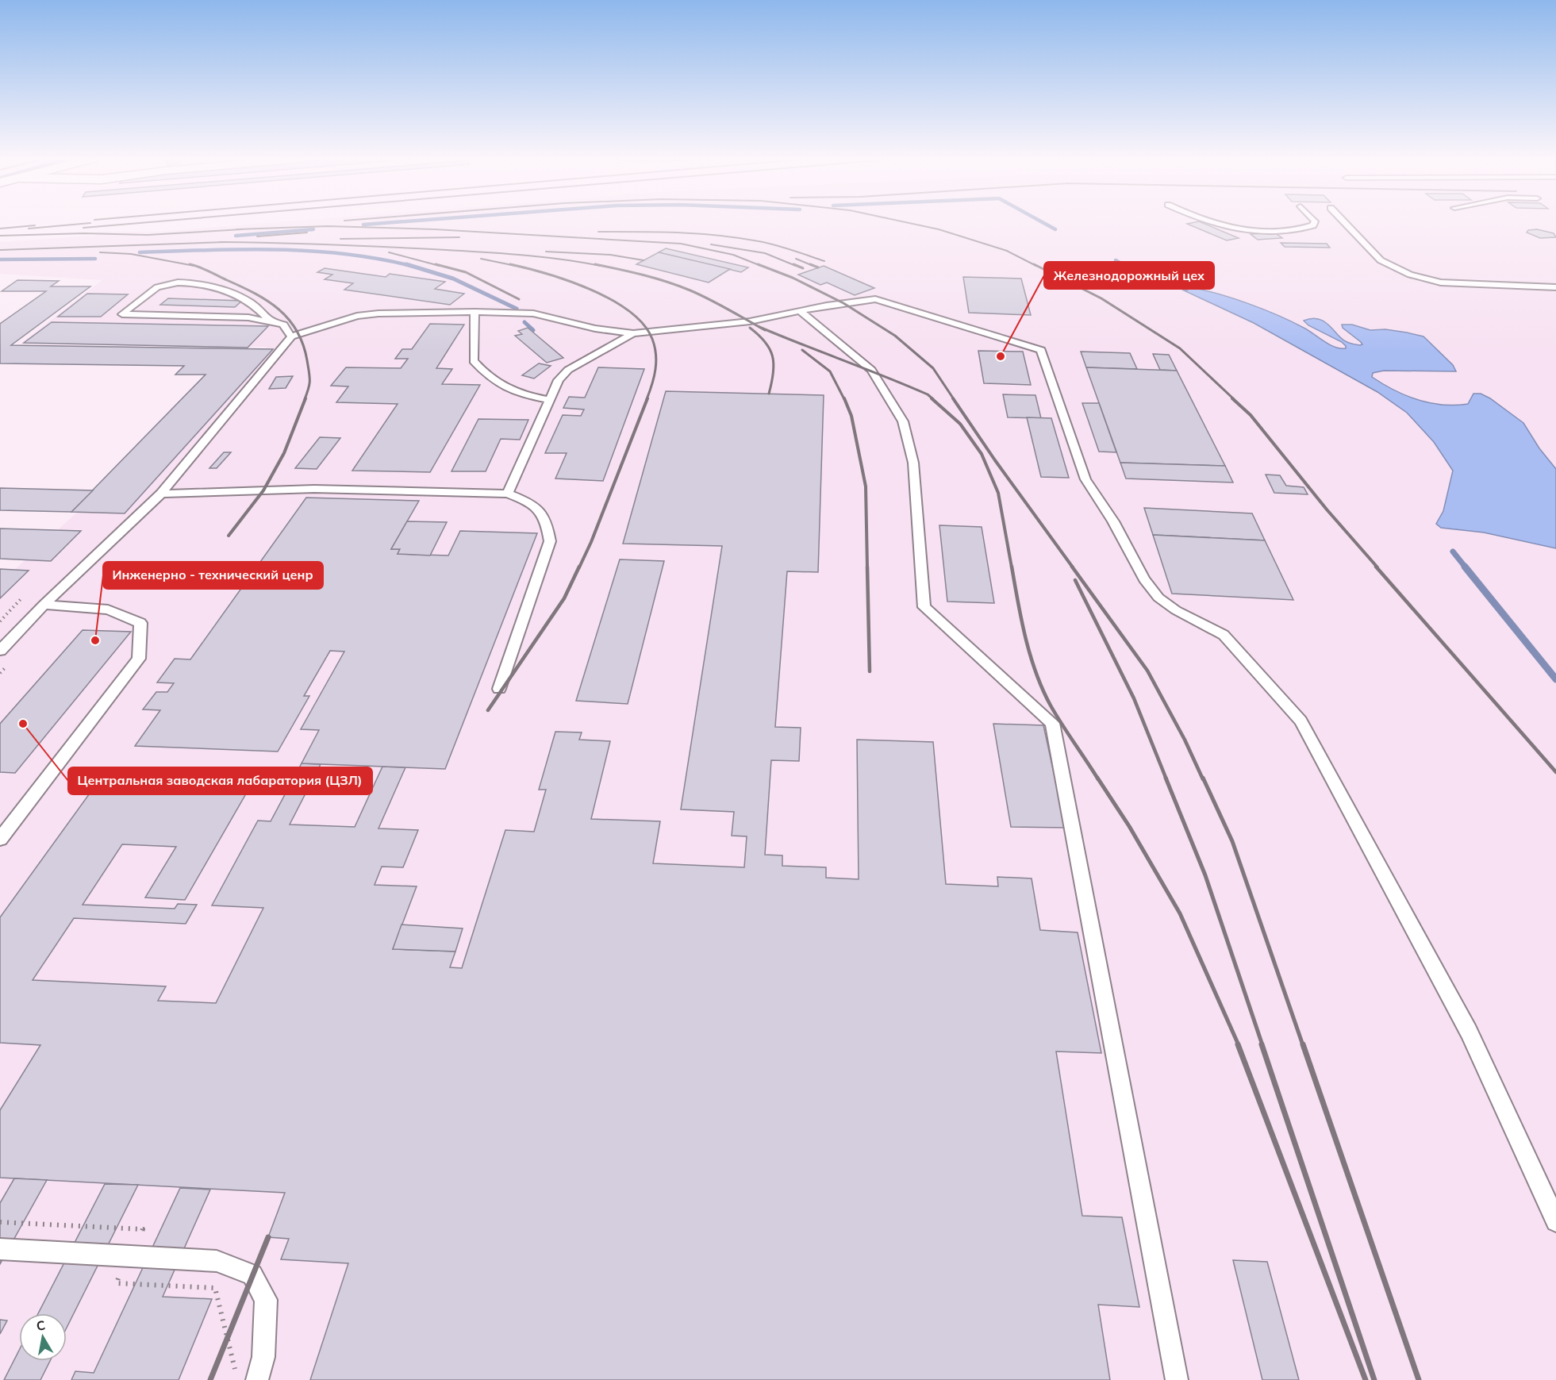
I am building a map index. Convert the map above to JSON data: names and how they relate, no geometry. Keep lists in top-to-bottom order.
{
  "places": ["Железнодорожный цех", "Инженерно - технический ценр", "Центральная заводская лабаратория (ЦЗЛ)"],
  "north": "top"
}
